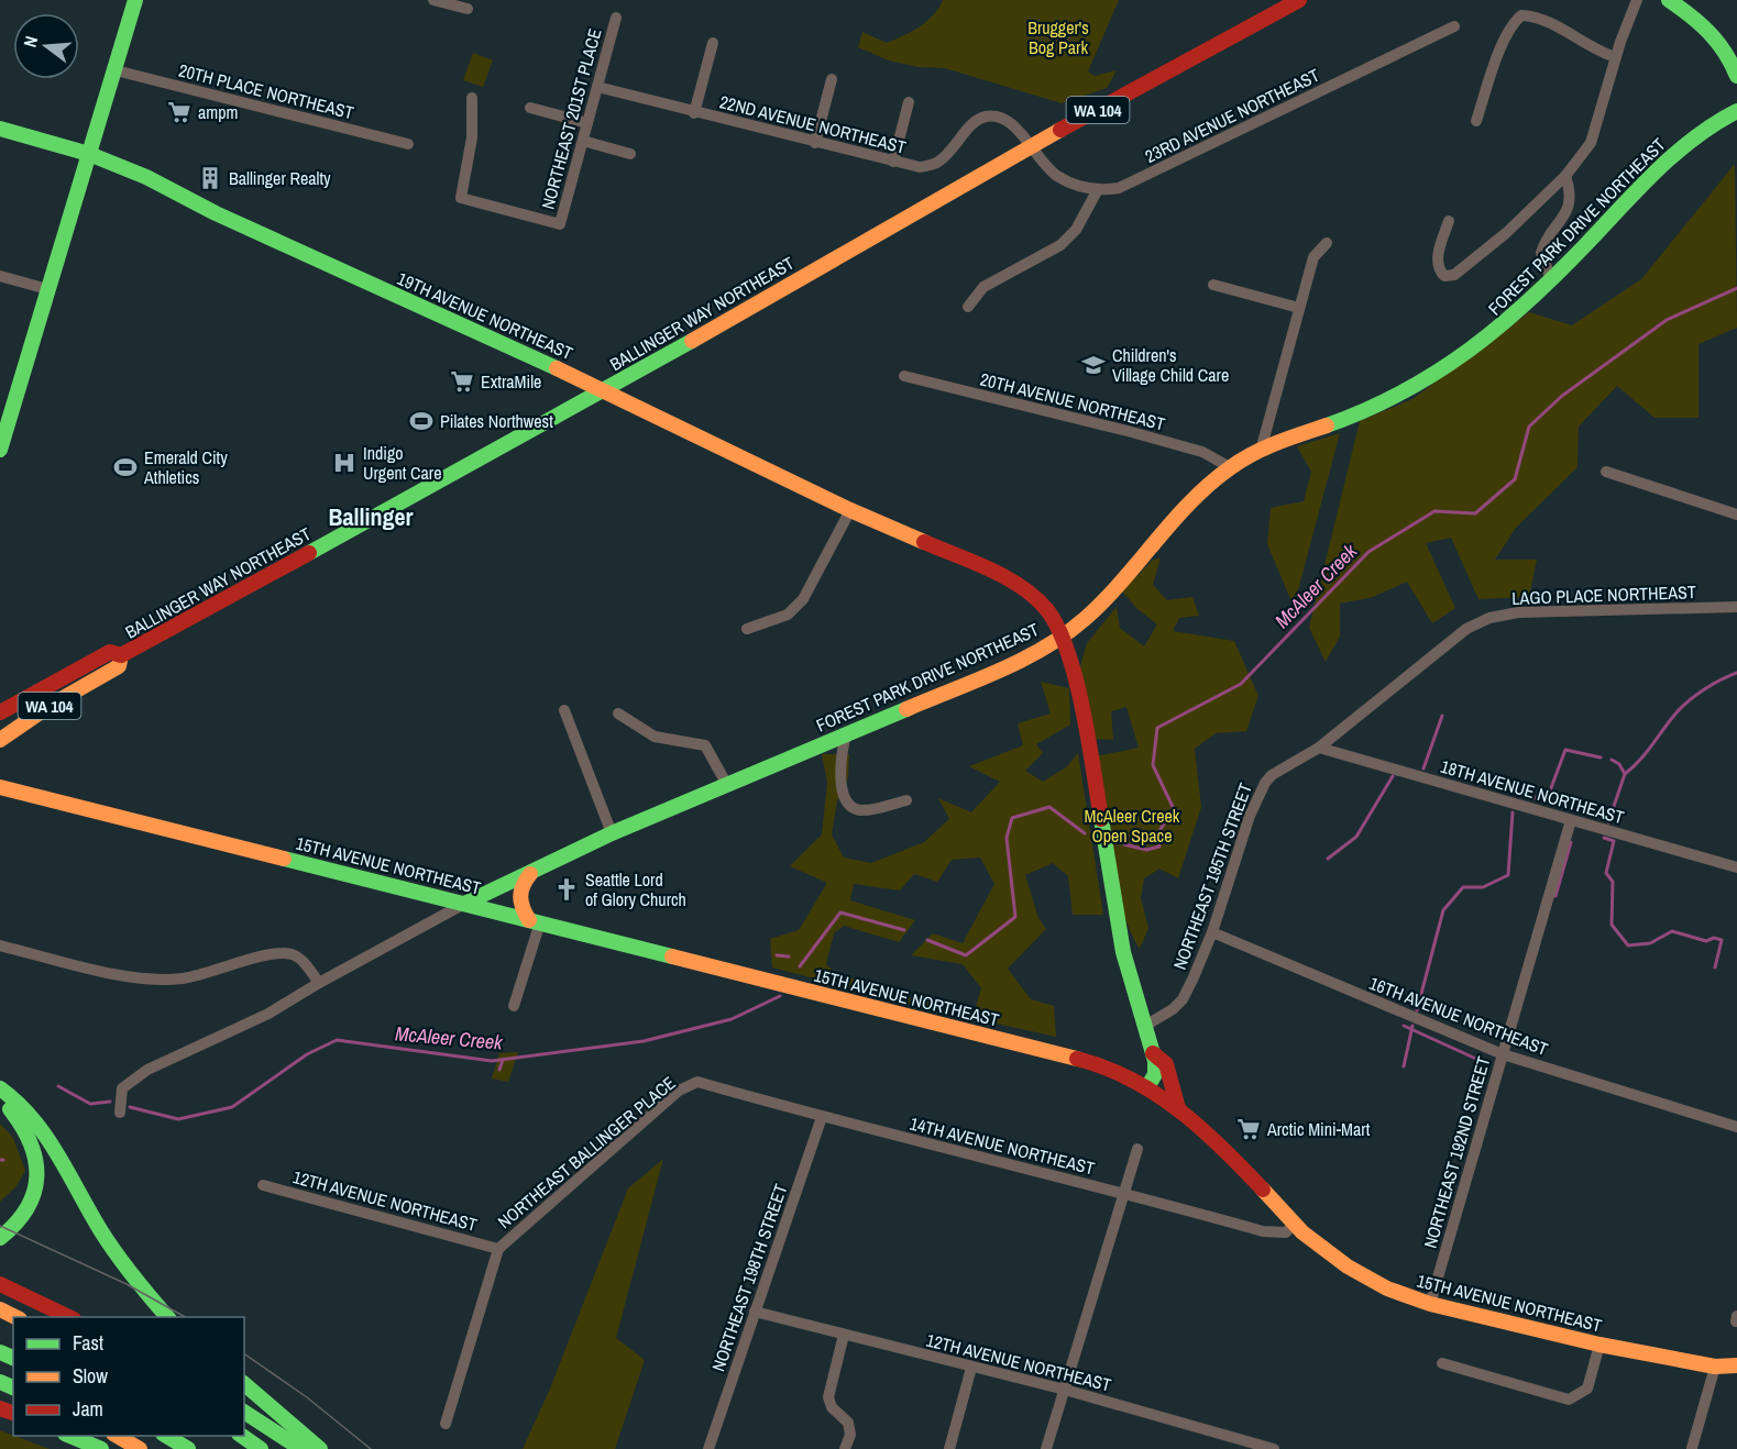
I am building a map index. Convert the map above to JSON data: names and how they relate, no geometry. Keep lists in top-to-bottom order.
{
  "streets": {
    "main road": [
      "WA 104",
      "FOREST PARK DRIVE NORTHEAST",
      "BALLINGER WAY NORTHEAST",
      "19TH AVENUE NORTHEAST",
      "15TH AVENUE NORTHEAST"
    ],
    "street": [
      "20TH PLACE NORTHEAST",
      "23RD AVENUE NORTHEAST",
      "NORTHEAST 201ST PLACE",
      "22ND AVENUE NORTHEAST",
      "20TH AVENUE NORTHEAST",
      "LAGO PLACE NORTHEAST",
      "18TH AVENUE NORTHEAST",
      "NORTHEAST 195TH STREET",
      "16TH AVENUE NORTHEAST",
      "14TH AVENUE NORTHEAST",
      "NORTHEAST BALLINGER PLACE",
      "NORTHEAST 192ND STREET",
      "12TH AVENUE NORTHEAST",
      "NORTHEAST 198TH STREET"
    ]
  },
  "crossings": [
    ["NORTHEAST 201ST PLACE", "22ND AVENUE NORTHEAST"],
    ["22ND AVENUE NORTHEAST", "BALLINGER WAY NORTHEAST"],
    ["FOREST PARK DRIVE NORTHEAST", "19TH AVENUE NORTHEAST"],
    ["FOREST PARK DRIVE NORTHEAST", "20TH AVENUE NORTHEAST"],
    ["FOREST PARK DRIVE NORTHEAST", "15TH AVENUE NORTHEAST"],
    ["BALLINGER WAY NORTHEAST", "19TH AVENUE NORTHEAST"],
    ["19TH AVENUE NORTHEAST", "NORTHEAST 195TH STREET"],
    ["LAGO PLACE NORTHEAST", "18TH AVENUE NORTHEAST"],
    ["LAGO PLACE NORTHEAST", "NORTHEAST 195TH STREET"],
    ["18TH AVENUE NORTHEAST", "NORTHEAST 195TH STREET"],
    ["18TH AVENUE NORTHEAST", "NORTHEAST 192ND STREET"],
    ["15TH AVENUE NORTHEAST", "14TH AVENUE NORTHEAST"],
    ["15TH AVENUE NORTHEAST", "NORTHEAST 192ND STREET"],
    ["NORTHEAST 195TH STREET", "16TH AVENUE NORTHEAST"],
    ["16TH AVENUE NORTHEAST", "NORTHEAST 192ND STREET"],
    ["14TH AVENUE NORTHEAST", "NORTHEAST BALLINGER PLACE"],
    ["14TH AVENUE NORTHEAST", "NORTHEAST 198TH STREET"],
    ["NORTHEAST BALLINGER PLACE", "12TH AVENUE NORTHEAST"],
    ["12TH AVENUE NORTHEAST", "NORTHEAST 198TH STREET"]
  ],
  "districts": ["Ballinger"],
  "water": ["McAleer Creek"],
  "parks": ["Brugger's Bog Park", "McAleer Creek Open Space"],
  "places": {
    "supermarket": ["ampm", "ExtraMile", "Arctic Mini-Mart"],
    "building": ["Ballinger Realty"],
    "school or university": ["Children's Village Child Care"],
    "sports": ["Pilates Northwest", "Emerald City Athletics"],
    "hospital": ["Indigo Urgent Care"],
    "church": ["Seattle Lord of Glory Church"]
  },
  "legend": ["Fast", "Slow", "Jam"],
  "north": "left"
}
